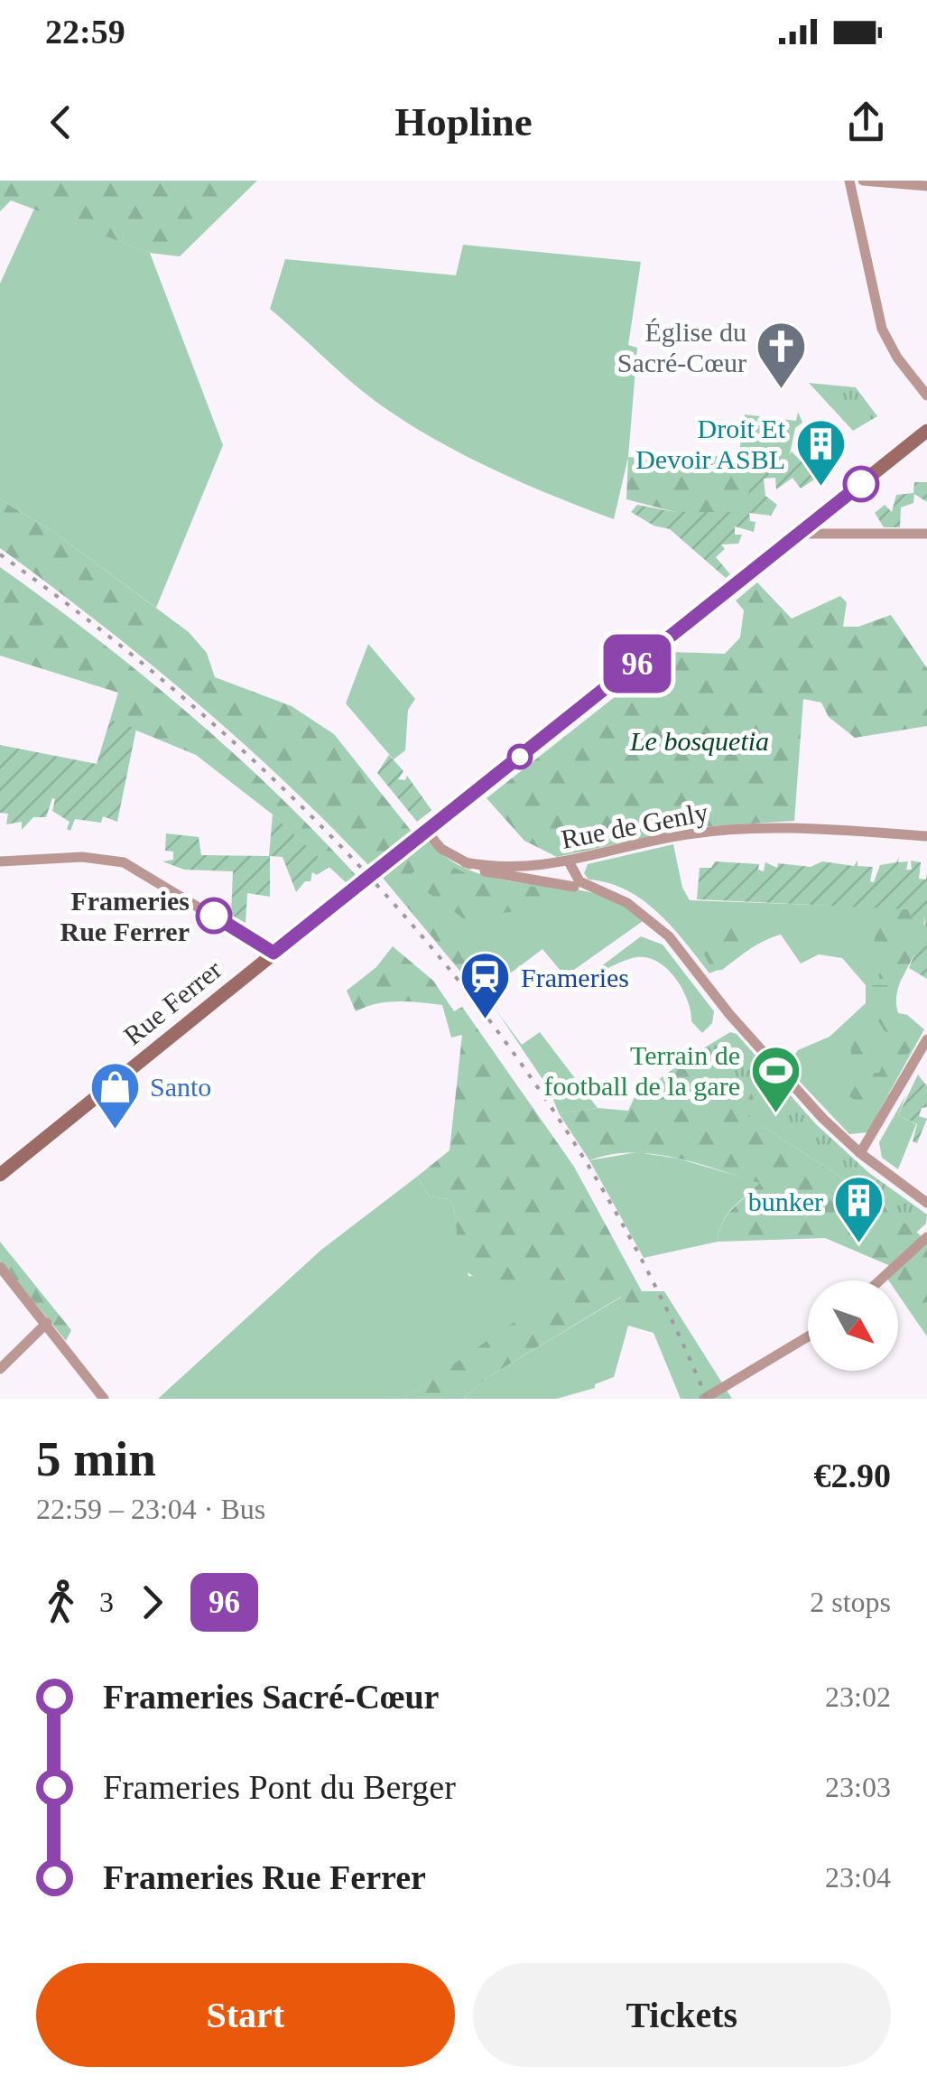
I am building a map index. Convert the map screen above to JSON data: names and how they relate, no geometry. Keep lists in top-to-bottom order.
{
  "streets": {
    "main road": ["Rue Ferrer"],
    "street": ["Rue de Genly"]
  },
  "parks": ["Le bosquetia"],
  "places": {
    "church": ["Église du Sacré-Cœur"],
    "building": ["Droit Et Devoir ASBL", "bunker"],
    "other": ["Frameries Rue Ferrer"],
    "station": ["Frameries"],
    "sports": ["Terrain de football de la gare"],
    "shop": ["Santo"]
  },
  "lines": ["bus line 96"],
  "north": "bottom right",
  "page": {
    "status": "22:59",
    "header": "Hopline",
    "on_map": "96",
    "heading": ["5 min", "22:59 – 23:04 · Bus", "€2.90"],
    "legs": ["3", "96", "2 stops"],
    "list": [
      {
        "name": "Frameries Sacré-Cœur",
        "value": "23:02"
      },
      {
        "name": "Frameries Pont du Berger",
        "value": "23:03"
      },
      {
        "name": "Frameries Rue Ferrer",
        "value": "23:04"
      }
    ],
    "buttons": ["Start", "Tickets"]
  }
}
